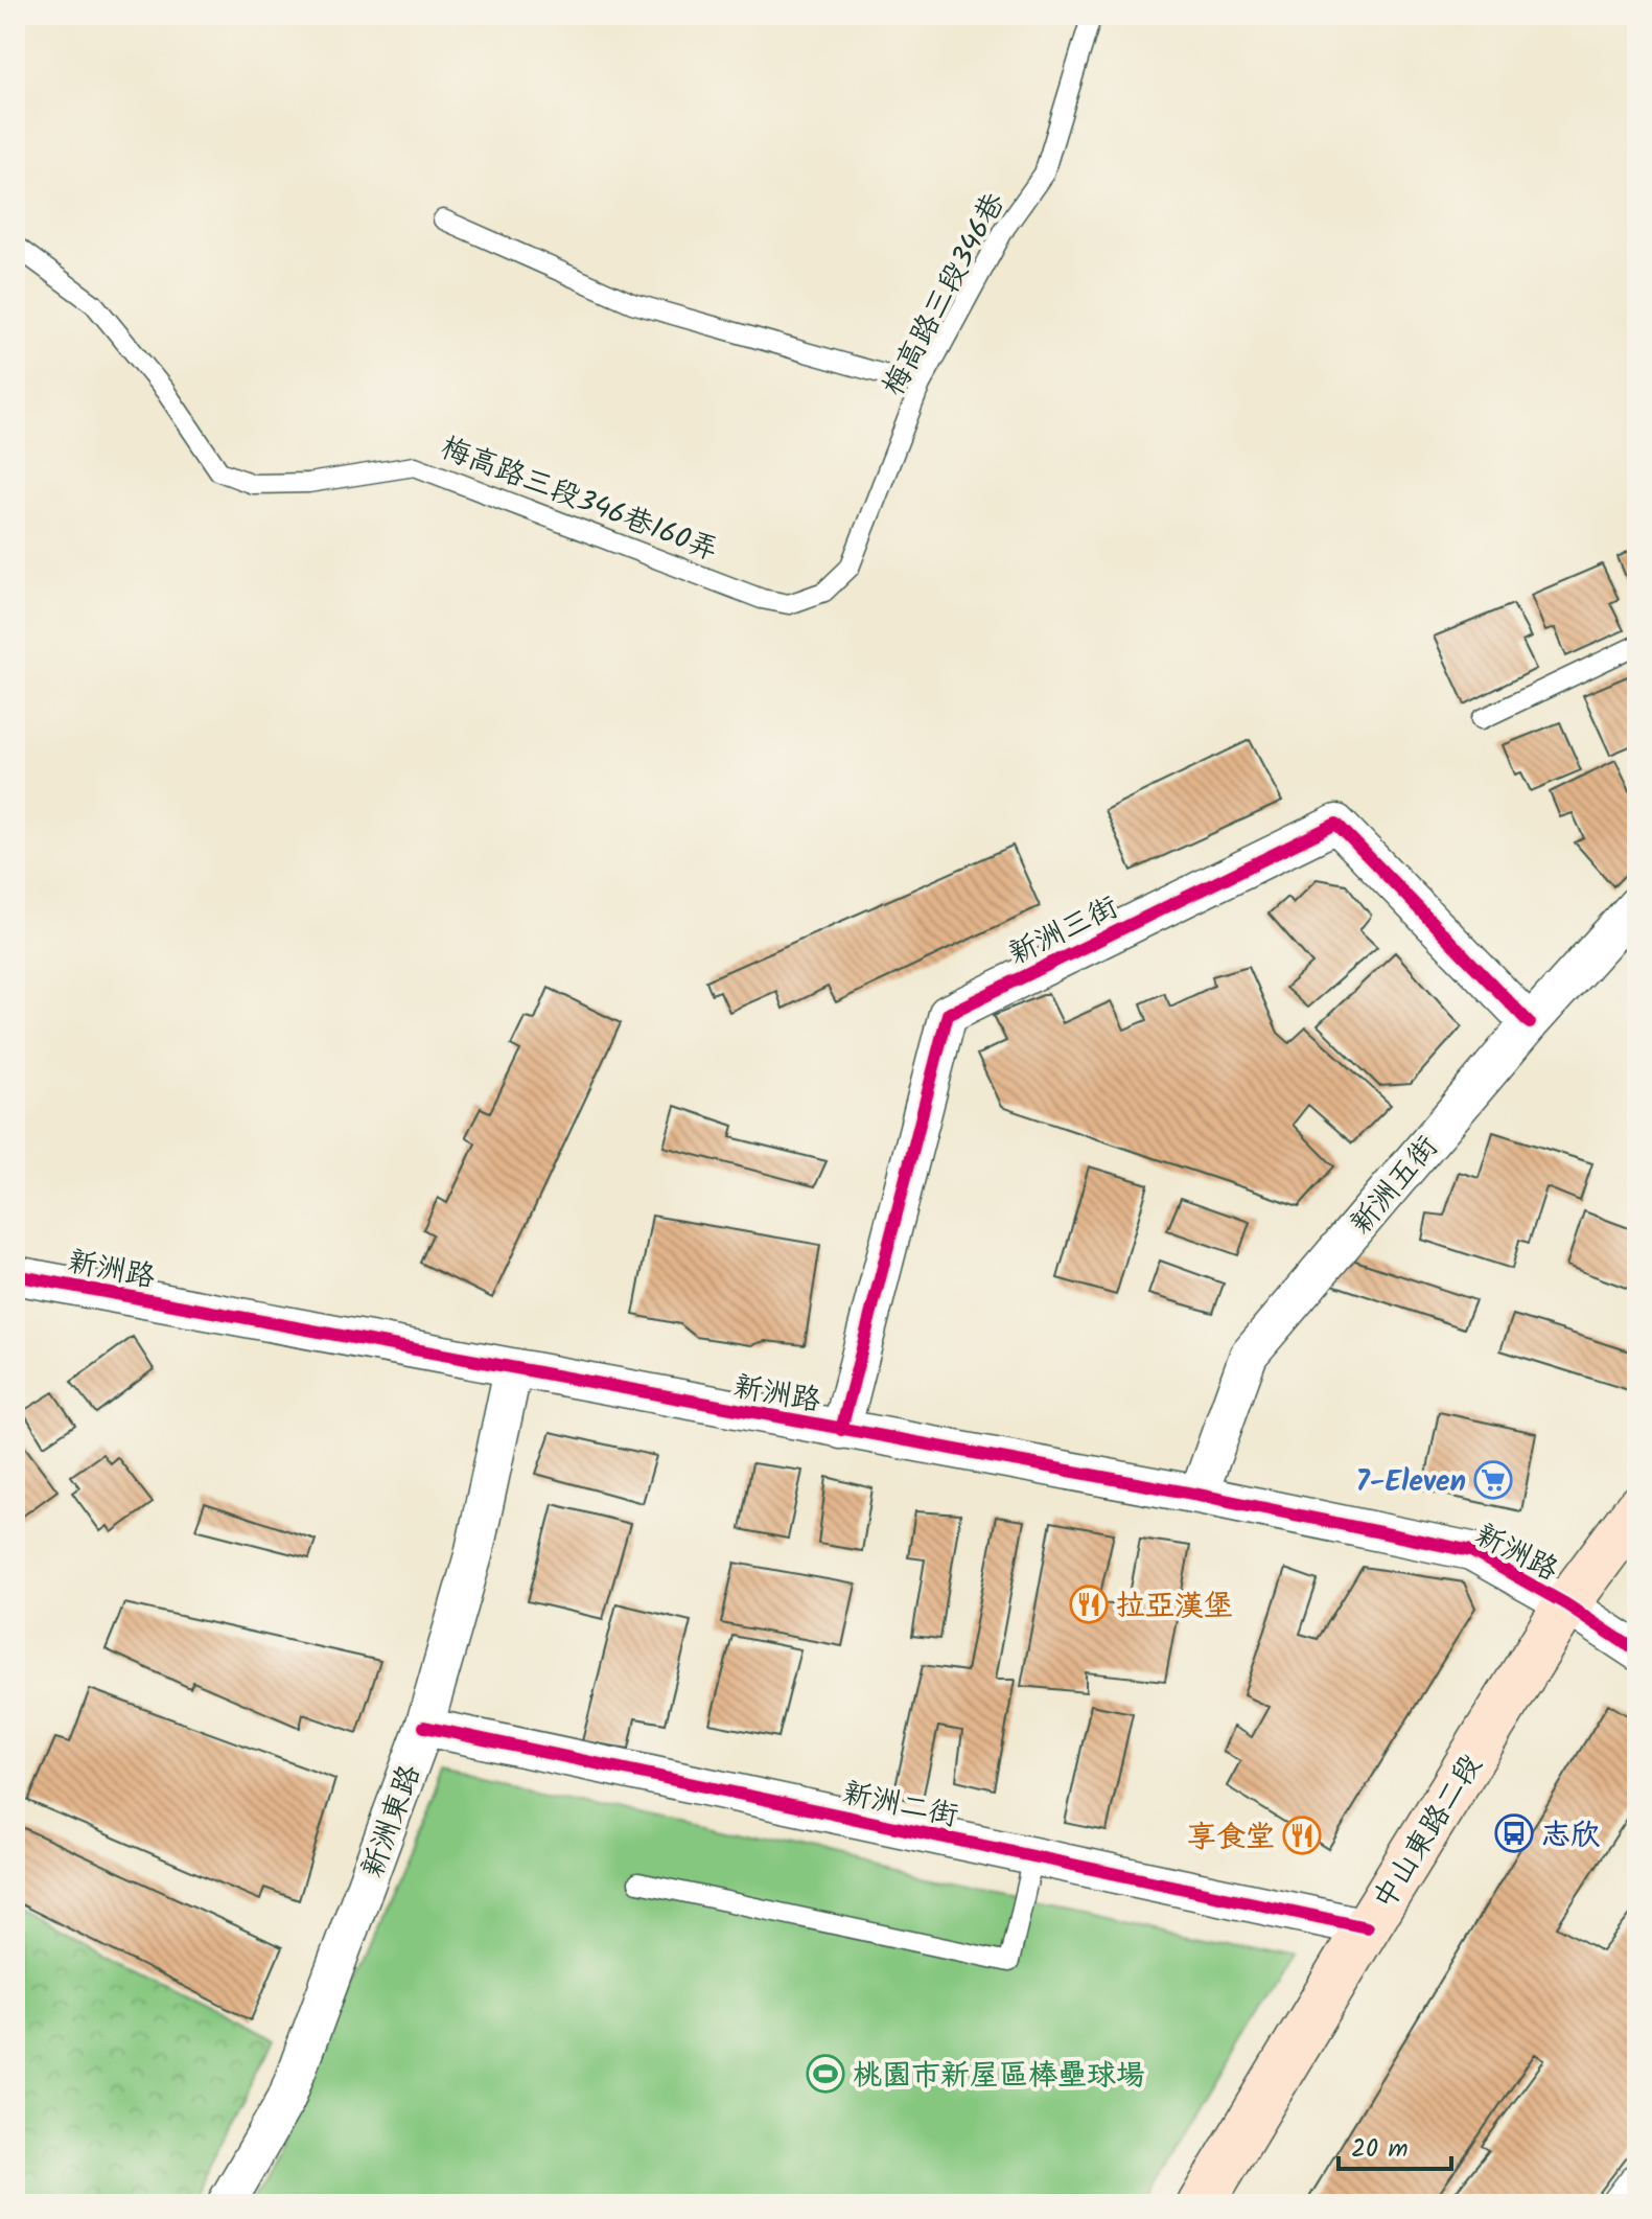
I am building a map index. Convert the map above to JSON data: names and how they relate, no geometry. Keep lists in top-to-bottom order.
{
  "streets": {
    "main road": ["中山東路二段"],
    "street": [
      "新洲三街",
      "新洲五街",
      "新洲路",
      "新洲二街",
      "新洲東路"
    ],
    "lane": ["梅高路三段346巷", "梅高路三段346巷160弄"]
  },
  "crossings": [
    ["梅高路三段346巷", "梅高路三段346巷160弄"],
    ["新洲三街", "新洲五街"],
    ["新洲三街", "新洲路"],
    ["新洲五街", "新洲路"],
    ["新洲路", "新洲東路"],
    ["新洲路", "中山東路二段"],
    ["新洲二街", "新洲東路"],
    ["新洲二街", "中山東路二段"]
  ],
  "places": {
    "supermarket": ["7-Eleven"],
    "restaurant": ["拉亞漢堡", "享食堂"],
    "bus stop": ["志欣"],
    "sports": ["桃園市新屋區棒壘球場"]
  },
  "scale_bar": "20 m"
}
